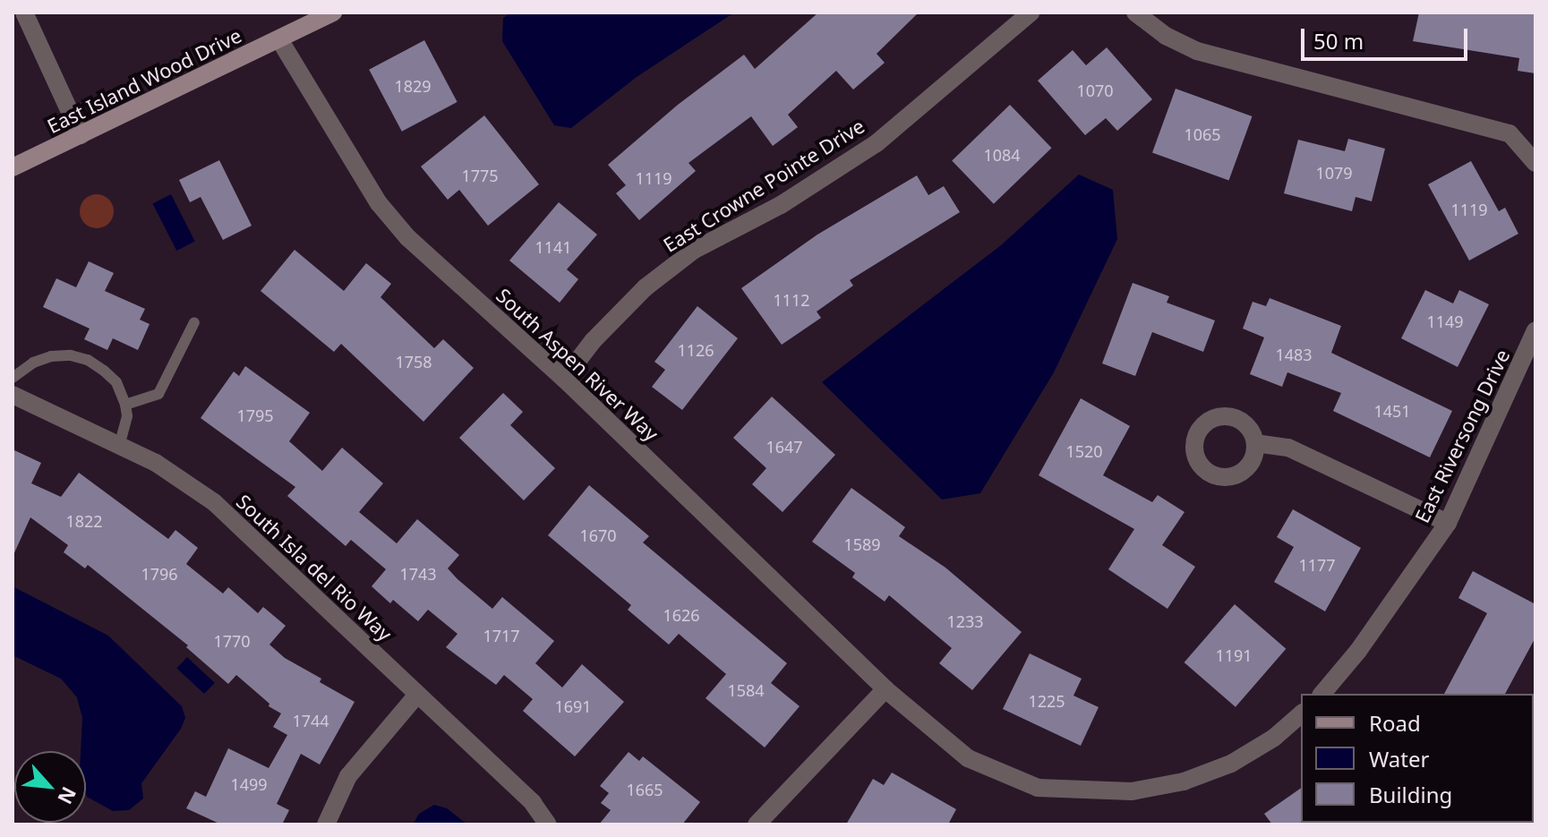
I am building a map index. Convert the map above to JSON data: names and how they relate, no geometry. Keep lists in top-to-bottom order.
{
  "streets": {
    "street": [
      "East Island Wood Drive",
      "East Crowne Pointe Drive",
      "South Aspen River Way",
      "East Riversong Drive",
      "South Isla del Rio Way"
    ]
  },
  "crossings": [
    ["East Island Wood Drive", "South Aspen River Way"],
    ["East Crowne Pointe Drive", "South Aspen River Way"]
  ],
  "house_numbers": [
    "1829",
    "1070",
    "1065",
    "1084",
    "1079",
    "1775",
    "1119",
    "1119",
    "1141",
    "1112",
    "1149",
    "1126",
    "1483",
    "1758",
    "1451",
    "1795",
    "1647",
    "1520",
    "1822",
    "1670",
    "1589",
    "1177",
    "1796",
    "1743",
    "1626",
    "1233",
    "1717",
    "1770",
    "1191",
    "1584",
    "1225",
    "1691",
    "1744",
    "1499",
    "1665"
  ],
  "legend": ["Road", "Water", "Building"],
  "scale_bar": "50 m",
  "north": "bottom right"
}
